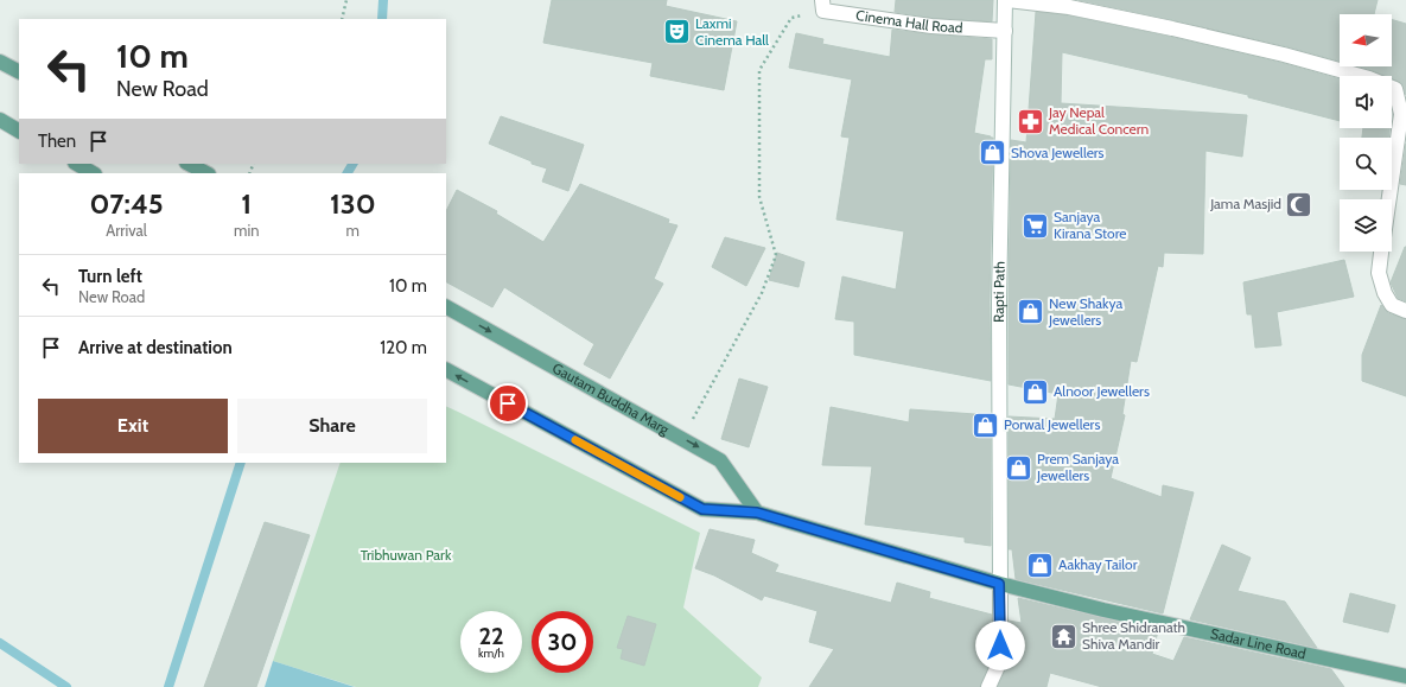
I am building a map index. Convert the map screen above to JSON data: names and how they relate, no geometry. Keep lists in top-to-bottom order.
{
  "streets": {
    "main road": ["Gautam Buddha Marg", "Sadar Line Road"],
    "street": ["Cinema Hall Road", "Rapti Path"]
  },
  "crossings": [
    ["Cinema Hall Road", "Rapti Path"],
    ["Rapti Path", "Sadar Line Road"],
    ["Gautam Buddha Marg", "Sadar Line Road"]
  ],
  "one_way": ["Gautam Buddha Marg"],
  "parks": ["Tribhuwan Park"],
  "places": {
    "theatre": ["Laxmi Cinema Hall"],
    "pharmacy": ["Jay Nepal Medical Concern"],
    "shop": [
      "Shova Jewellers",
      "New Shakya Jewellers",
      "Alnoor Jewellers",
      "Porwal Jewellers",
      "Prem Sanjaya Jewellers",
      "Aakhay Tailor"
    ],
    "mosque": ["Jama Masjid"],
    "supermarket": ["Sanjaya Kirana Store"],
    "temple": ["Shree Shidranath Shiva Mandir"]
  },
  "north": "left",
  "page": {
    "turn": ["10 m", "New Road"],
    "then": "Then",
    "eta": [
      "07:45",
      "Arrival",
      "1",
      "min",
      "130",
      "m"
    ],
    "list": [
      {
        "name": "Turn left",
        "note": "New Road",
        "value": "10 m"
      },
      {
        "name": "Arrive at destination",
        "value": "120 m"
      }
    ],
    "buttons": ["Exit", "Share"],
    "speed": "22 km/h",
    "limit": "30"
  }
}
